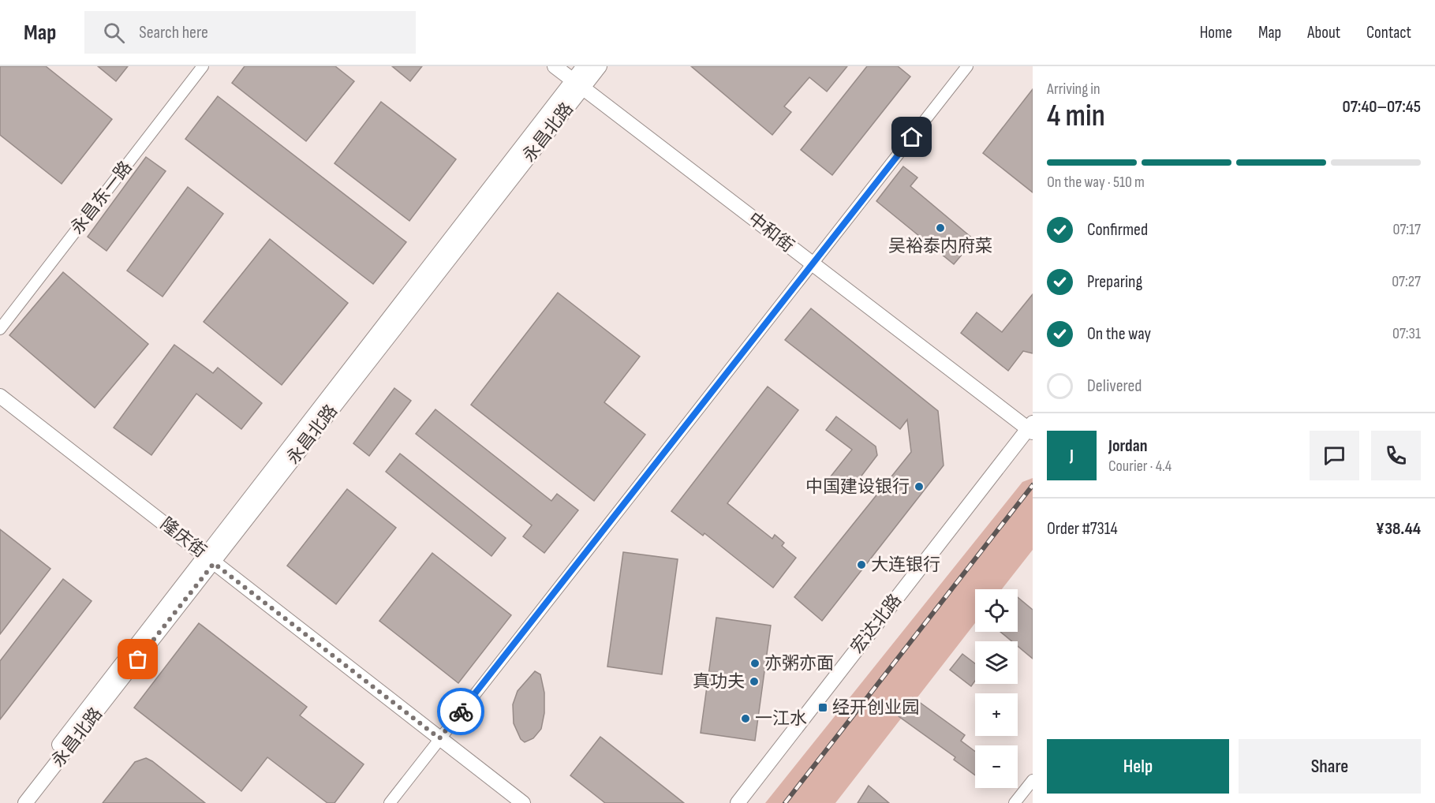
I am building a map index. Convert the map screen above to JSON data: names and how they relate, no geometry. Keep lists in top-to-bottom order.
{
  "streets": {
    "street": [
      "永昌北路",
      "永昌东一路",
      "中和街",
      "隆庆街",
      "宏达北路"
    ]
  },
  "crossings": [
    ["永昌北路", "中和街"],
    ["永昌北路", "隆庆街"],
    ["中和街", "宏达北路"]
  ],
  "places": {
    "other": [
      "吴裕泰内府菜",
      "中国建设银行",
      "大连银行",
      "亦粥亦面",
      "真功夫",
      "一江水"
    ],
    "transit": ["经开创业园"]
  },
  "page": {
    "header": "Map",
    "search": "Search here",
    "nav": [
      "Home",
      "Map",
      "About",
      "Contact"
    ],
    "heading": ["4 min", "Arriving in", "07:40–07:45"],
    "panel": [
      "Jordan",
      "Courier · 4.4",
      "Order #7314",
      "¥38.44"
    ],
    "bar": "On the way · 510 m",
    "list": [
      ["Confirmed", "07:17"],
      ["Preparing", "07:27"],
      ["On the way", "07:31"],
      "Delivered"
    ],
    "round": "J",
    "map_buttons": ["+", "−"],
    "buttons": ["Help", "Share"]
  }
}
